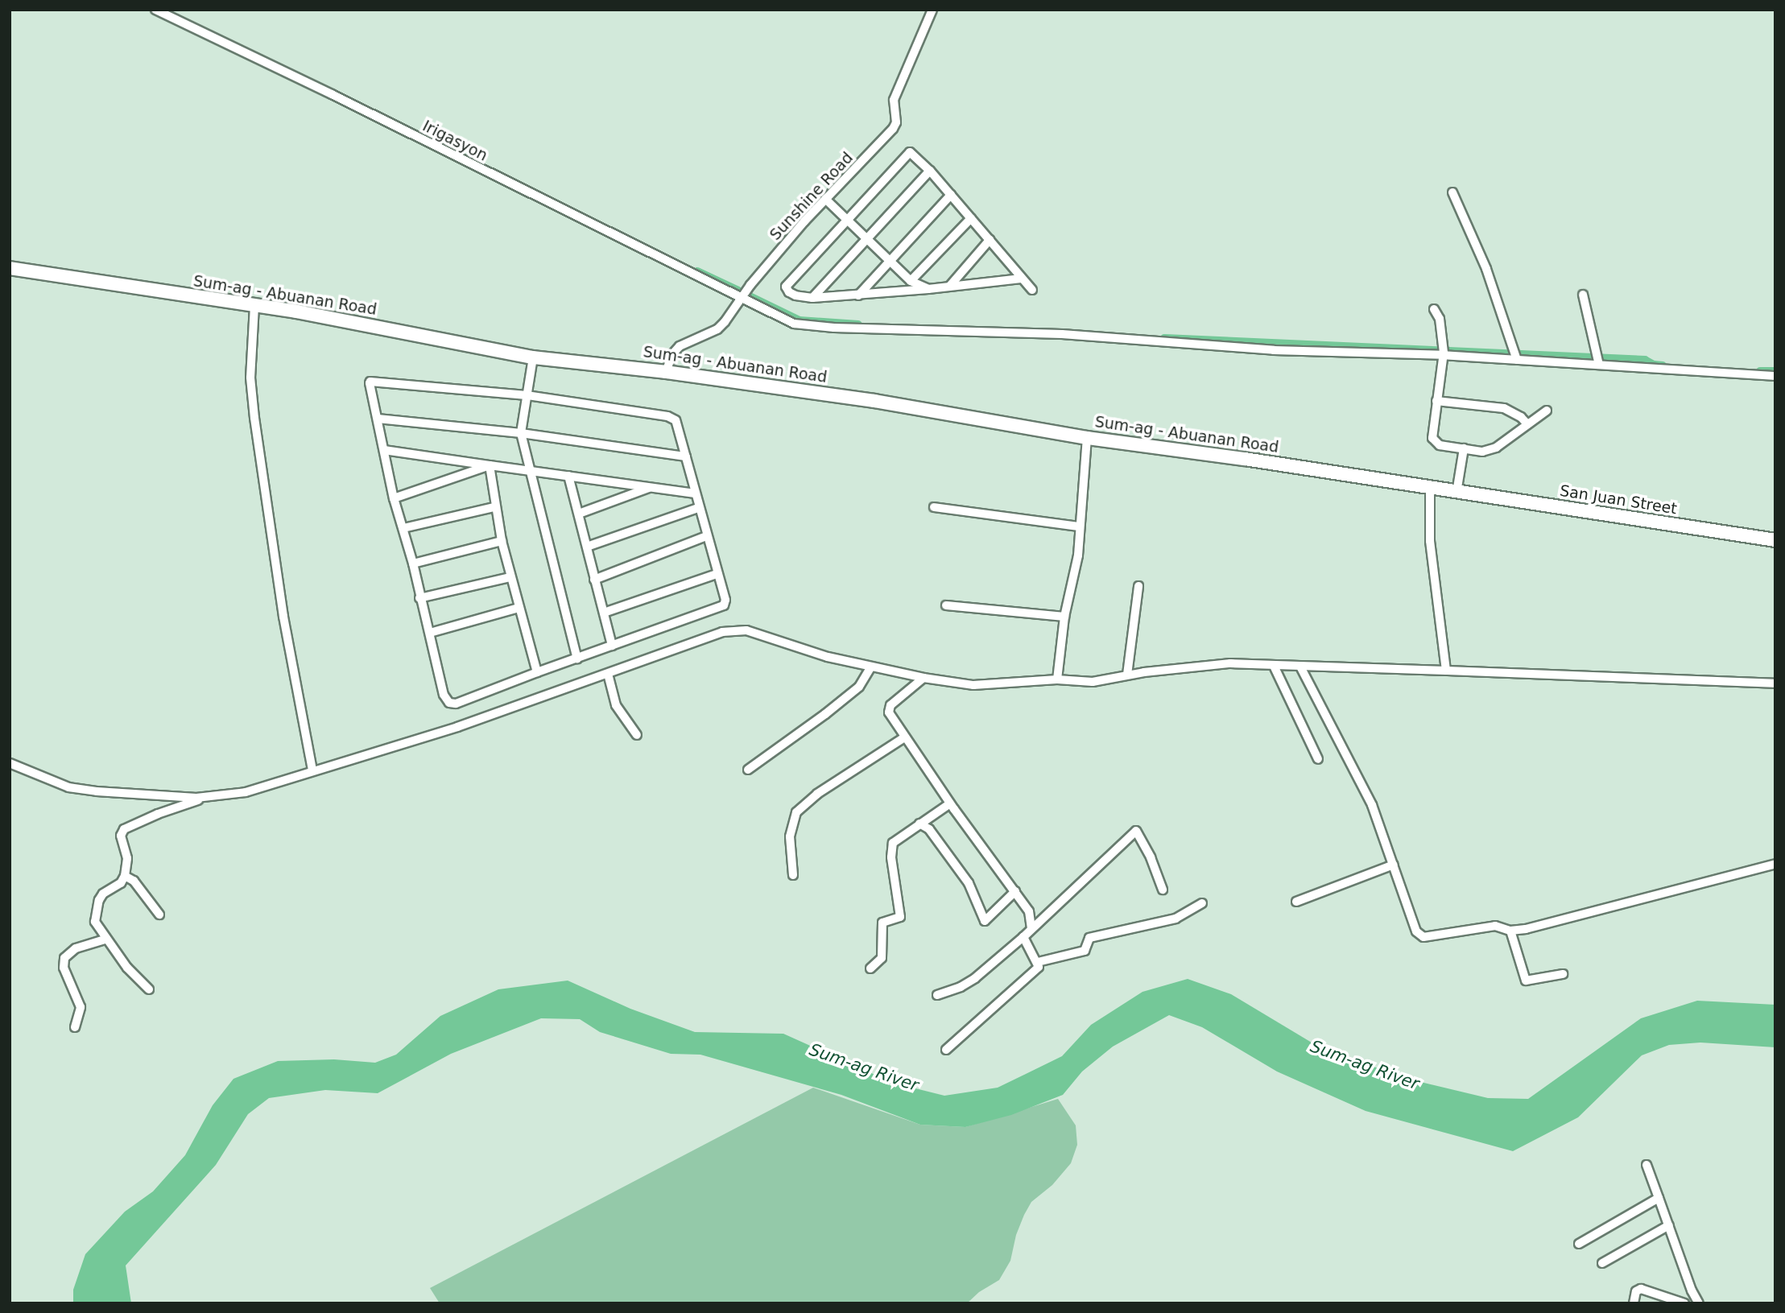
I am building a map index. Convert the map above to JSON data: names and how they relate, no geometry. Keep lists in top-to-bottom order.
{
  "streets": {
    "main road": ["Sum-ag - Abuanan Road", "San Juan Street"],
    "street": ["Irigasyon", "Sunshine Road"]
  },
  "crossings": [
    ["Irigasyon", "Sunshine Road"],
    ["Sunshine Road", "Sum-ag - Abuanan Road"],
    ["Sum-ag - Abuanan Road", "San Juan Street"]
  ],
  "water": ["Sum-ag River"]
}
